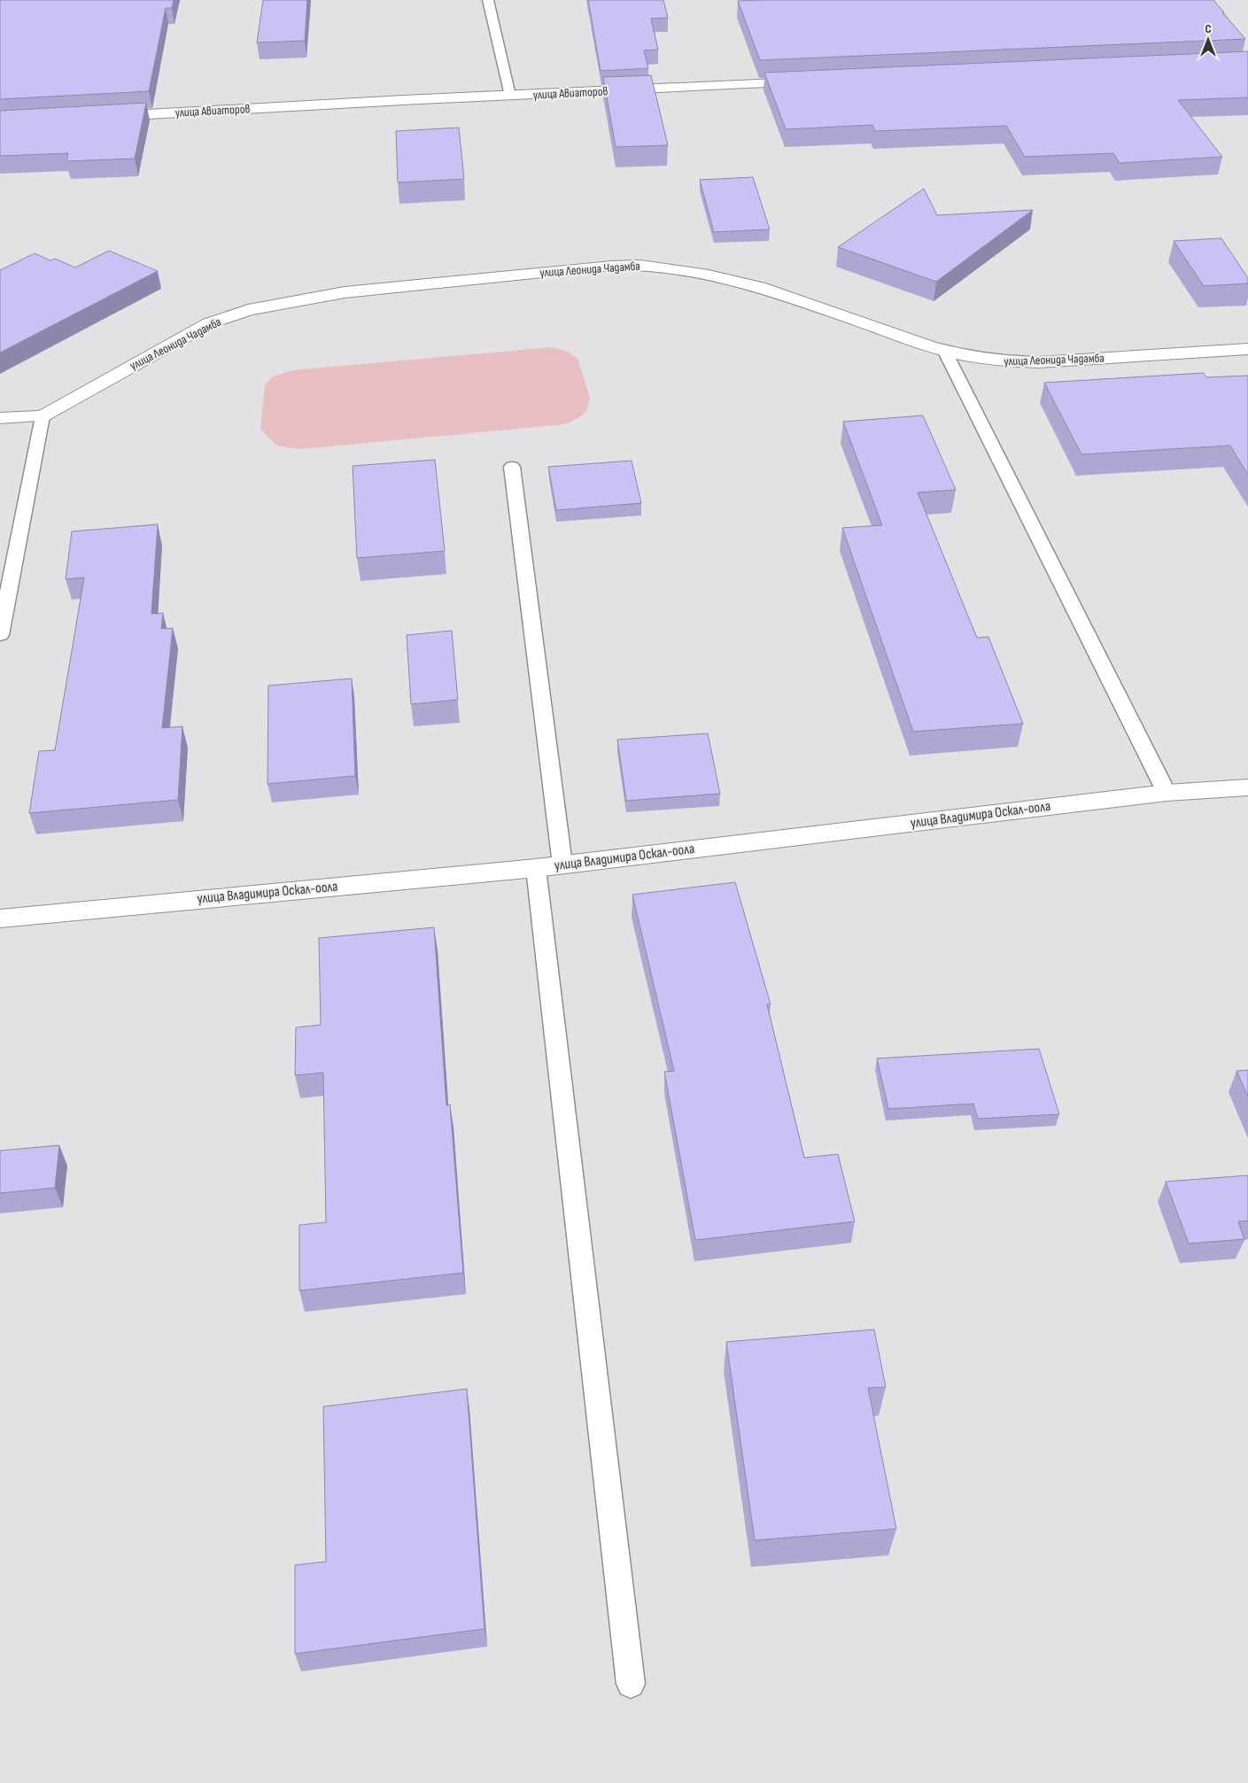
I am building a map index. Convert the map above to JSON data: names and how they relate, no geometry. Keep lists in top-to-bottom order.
{
  "streets": {
    "street": ["улица Авиаторов", "улица Леонида Чадамба", "улица Владимира Оскал-оола"]
  },
  "north": "top"
}
